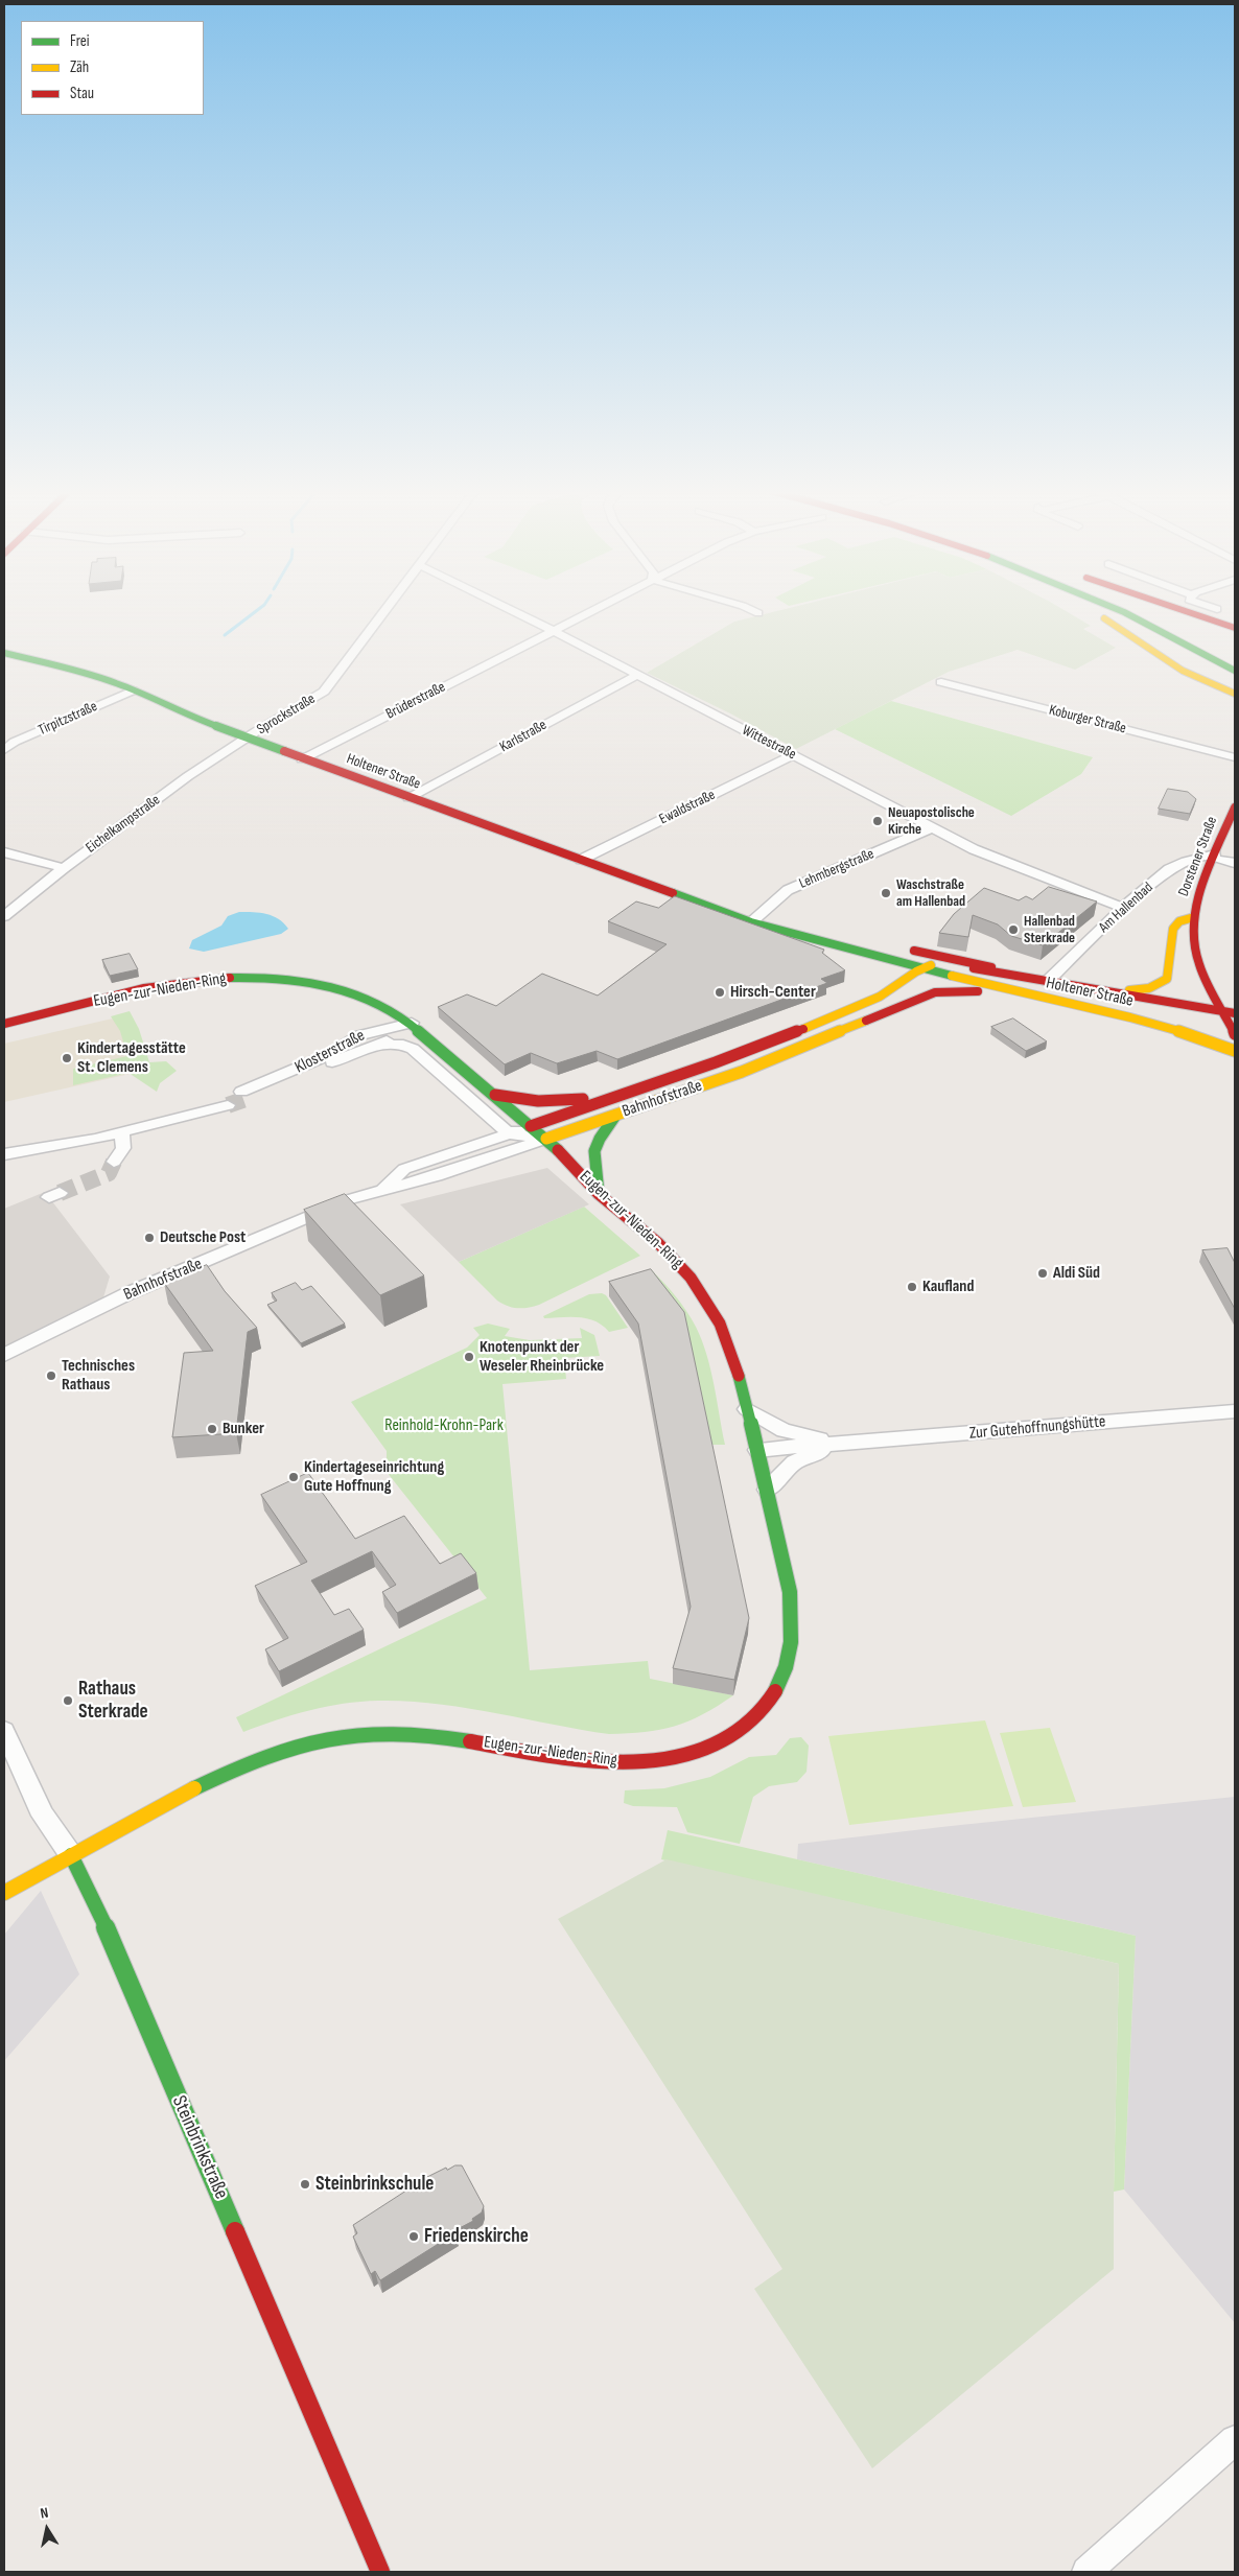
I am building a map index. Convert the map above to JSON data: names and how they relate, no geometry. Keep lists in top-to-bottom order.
{
  "streets": {
    "main road": [
      "Holtener Straße",
      "Dorstener Straße",
      "Eugen-zur-Nieden-Ring",
      "Bahnhofstraße",
      "Steinbrinkstraße"
    ],
    "street": [
      "Brüderstraße",
      "Sprockstraße",
      "Tirpitzstraße",
      "Koburger Straße",
      "Karlstraße",
      "Wittestraße",
      "Ewaldstraße",
      "Eichelkampstraße",
      "Lehmbergstraße",
      "Am Hallenbad",
      "Klosterstraße",
      "Zur Gutehoffnungshütte"
    ]
  },
  "crossings": [
    ["Brüderstraße", "Wittestraße"],
    ["Brüderstraße", "Holtener Straße"],
    ["Sprockstraße", "Holtener Straße"],
    ["Sprockstraße", "Eichelkampstraße"],
    ["Tirpitzstraße", "Holtener Straße"],
    ["Karlstraße", "Wittestraße"],
    ["Karlstraße", "Holtener Straße"],
    ["Wittestraße", "Ewaldstraße"],
    ["Wittestraße", "Lehmbergstraße"],
    ["Wittestraße", "Am Hallenbad"],
    ["Holtener Straße", "Ewaldstraße"],
    ["Holtener Straße", "Eichelkampstraße"],
    ["Holtener Straße", "Dorstener Straße"],
    ["Holtener Straße", "Lehmbergstraße"],
    ["Holtener Straße", "Am Hallenbad"],
    ["Holtener Straße", "Bahnhofstraße"],
    ["Dorstener Straße", "Am Hallenbad"],
    ["Eugen-zur-Nieden-Ring", "Klosterstraße"],
    ["Eugen-zur-Nieden-Ring", "Bahnhofstraße"],
    ["Eugen-zur-Nieden-Ring", "Zur Gutehoffnungshütte"],
    ["Eugen-zur-Nieden-Ring", "Steinbrinkstraße"]
  ],
  "parks": ["Reinhold-Krohn-Park"],
  "places": [
    "Neuapostolische Kirche",
    "Waschstraße am Hallenbad",
    "Hallenbad Sterkrade",
    "Hirsch-Center",
    "Kindertagesstätte St. Clemens",
    "Deutsche Post",
    "Aldi Süd",
    "Kaufland",
    "Knotenpunkt der Weseler Rheinbrücke",
    "Technisches Rathaus",
    "Bunker",
    "Kindertageseinrichtung Gute Hoffnung",
    "Rathaus Sterkrade",
    "Steinbrinkschule",
    "Friedenskirche"
  ],
  "legend": ["Frei", "Zäh", "Stau"],
  "north": "top"
}
